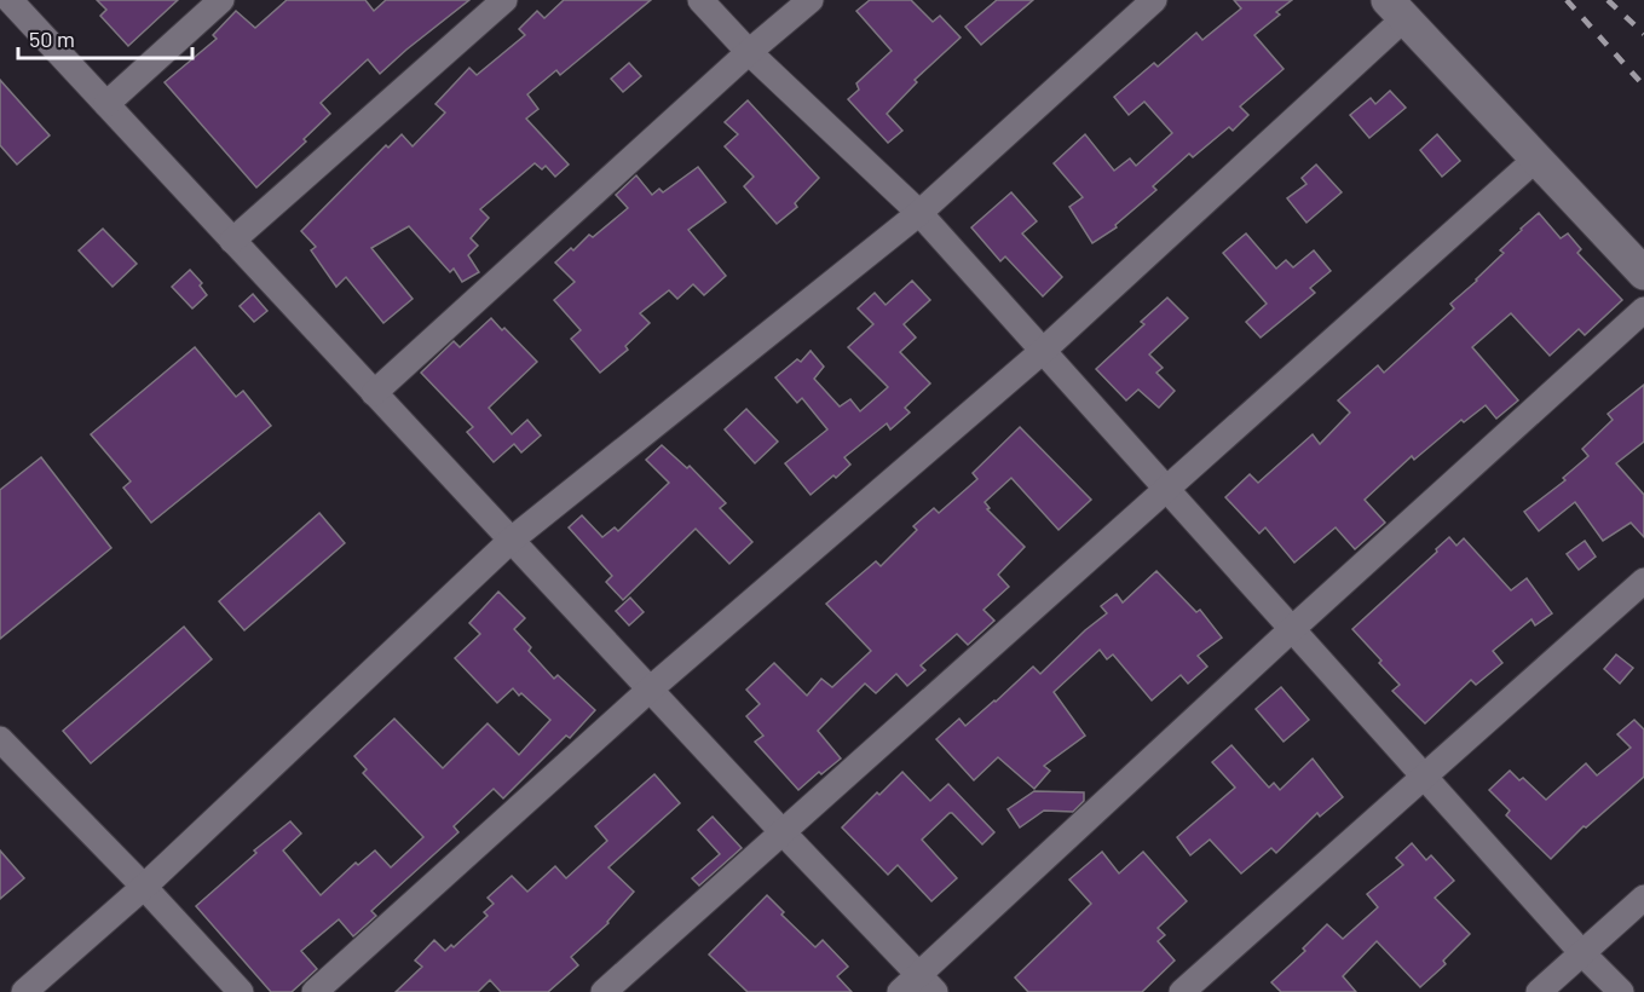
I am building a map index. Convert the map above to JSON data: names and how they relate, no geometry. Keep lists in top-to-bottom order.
{
  "scale_bar": "50 m"
}
